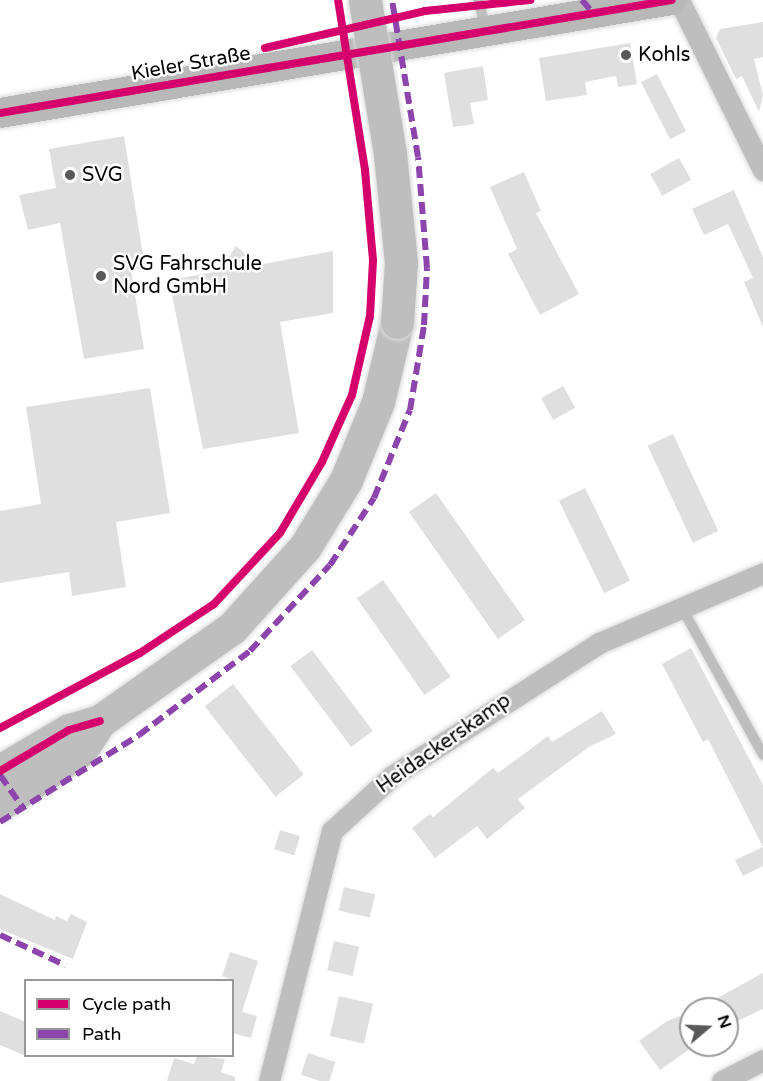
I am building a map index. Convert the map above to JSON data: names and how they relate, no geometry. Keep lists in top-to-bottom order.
{
  "streets": {
    "main road": ["Kieler Straße"],
    "street": ["Heidackerskamp"]
  },
  "places": ["Kohls", "SVG", "SVG Fahrschule Nord GmbH"],
  "legend": ["Cycle path", "Path"],
  "north": "right"
}
